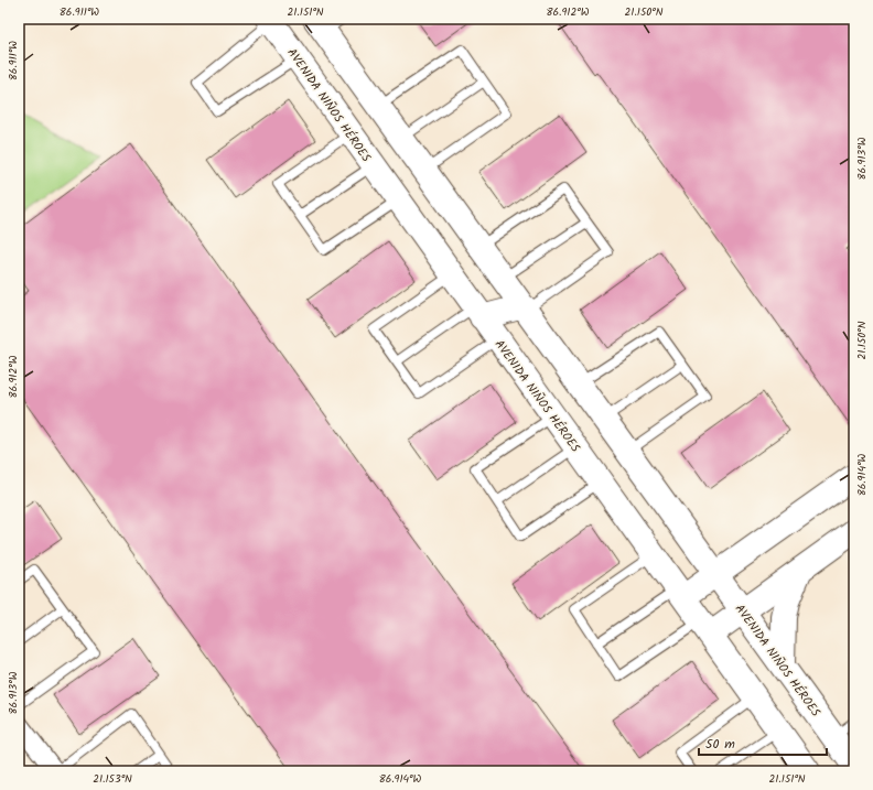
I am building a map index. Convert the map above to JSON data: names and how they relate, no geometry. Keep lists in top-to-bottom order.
{
  "streets": {
    "main road": ["AVENIDA NIÑOS HÉROES"]
  },
  "scale_bar": "50 m",
  "coordinates": [
    "86.911°W",
    "21.151°N",
    "86.912°W",
    "21.150°N",
    "86.913°W",
    "86.914°W",
    "21.153°N"
  ]
}
